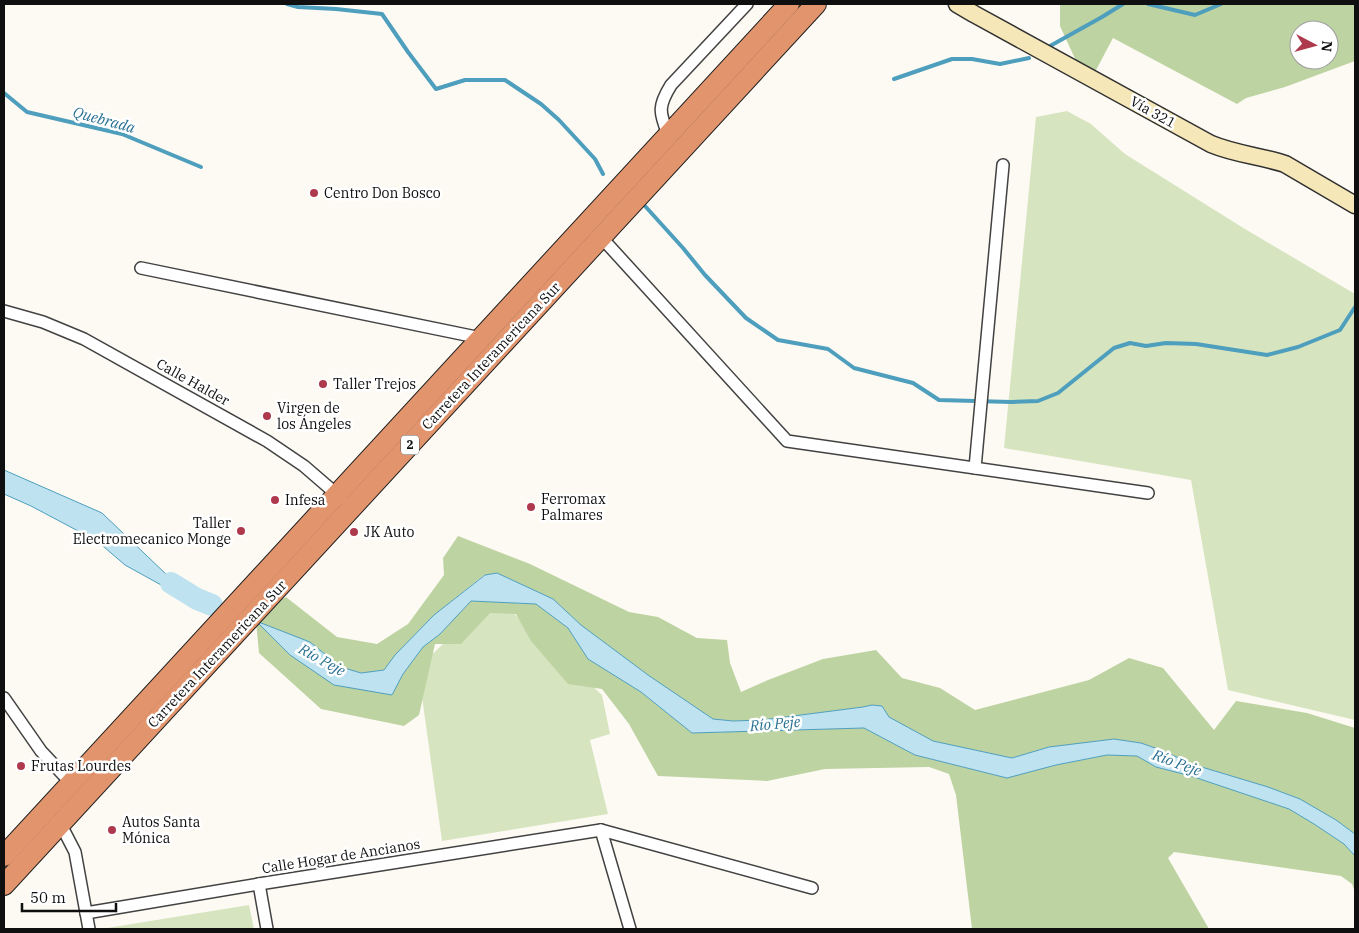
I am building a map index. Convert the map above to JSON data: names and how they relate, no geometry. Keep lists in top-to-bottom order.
{
  "streets": {
    "highway": ["Carretera Interamericana Sur", "2"],
    "street": ["Vía 321", "Calle Halder", "Calle Hogar de Ancianos"]
  },
  "crossings": [
    ["Carretera Interamericana Sur", "Calle Halder"]
  ],
  "water": ["Quebrada", "Río Peje"],
  "places": [
    "Centro Don Bosco",
    "Taller Trejos",
    "Virgen de los Ángeles",
    "Infesa",
    "Ferromax Palmares",
    "Taller Electromecanico Monge",
    "JK Auto",
    "Frutas Lourdes",
    "Autos Santa Mónica"
  ],
  "scale_bar": "50 m",
  "north": "right"
}
